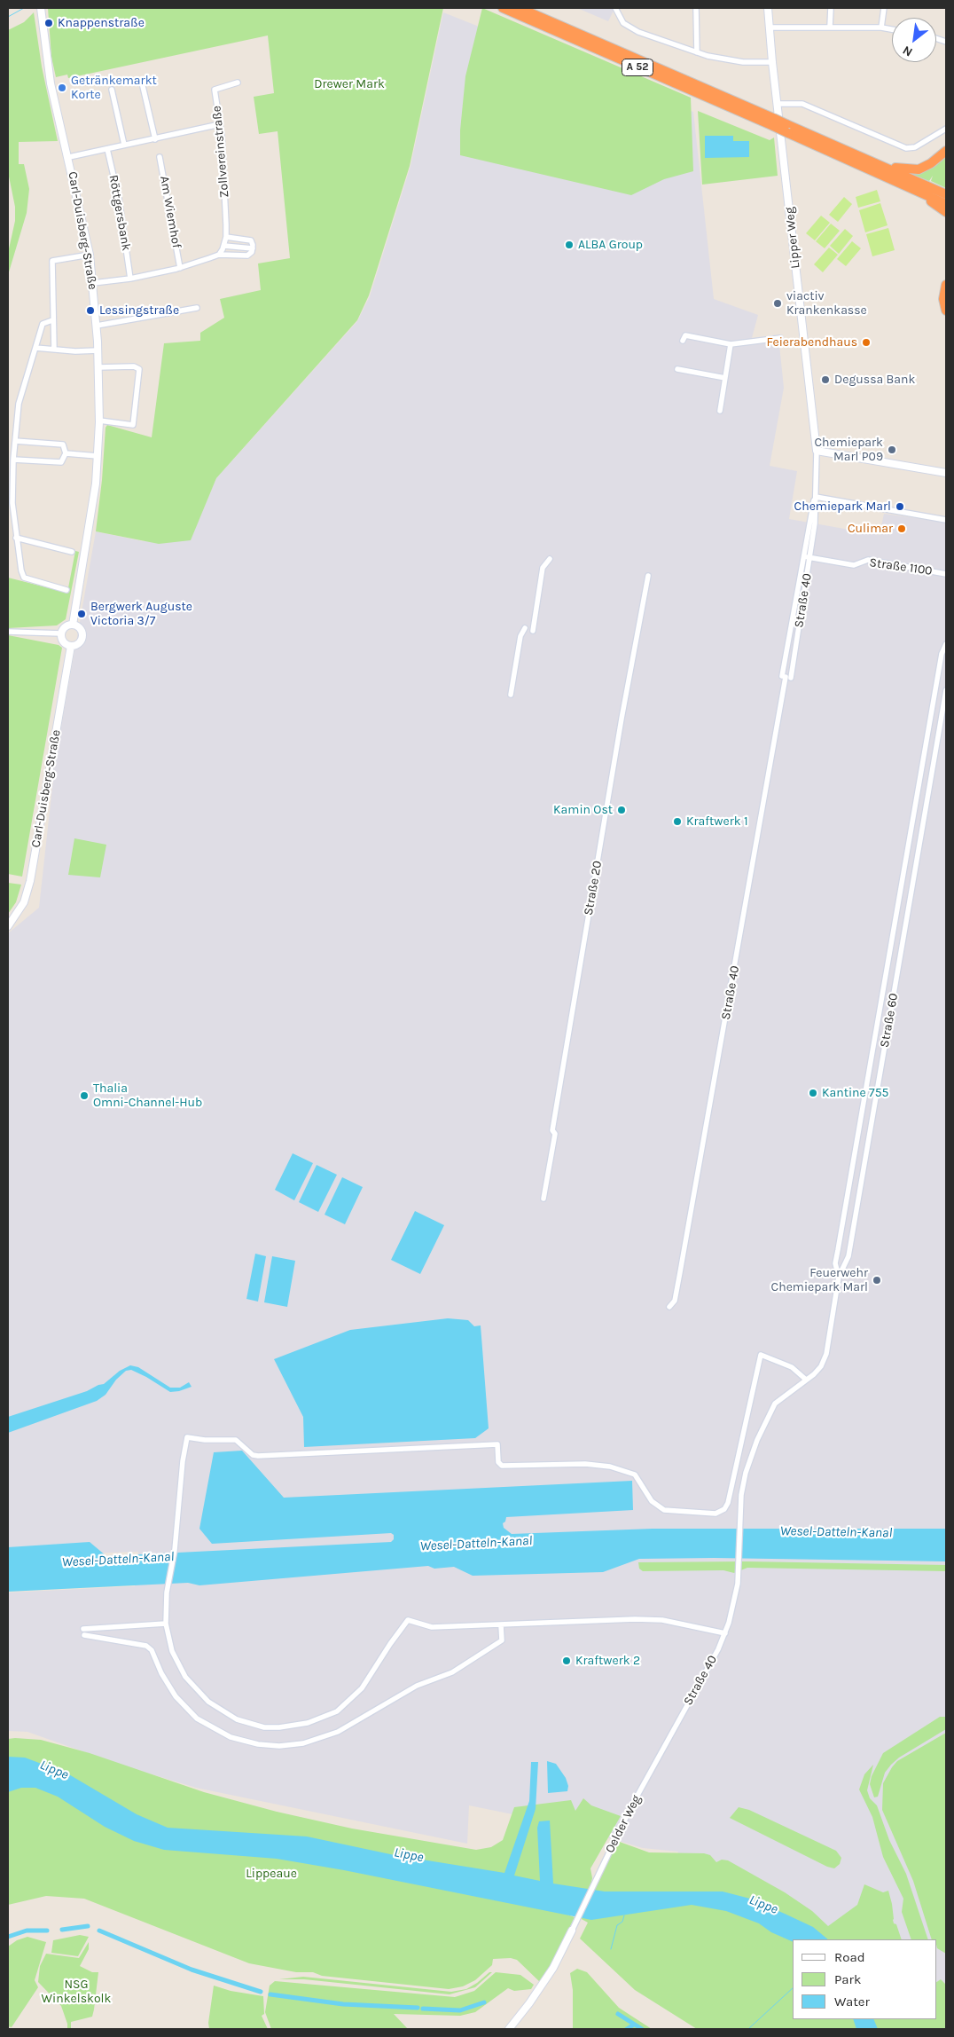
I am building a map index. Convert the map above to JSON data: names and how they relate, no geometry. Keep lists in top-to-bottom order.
{
  "streets": {
    "highway": ["A 52"],
    "main road": ["Carl-Duisberg-Straße", "Lipper Weg"],
    "street": [
      "Zollvereinstraße",
      "Am Wiemhof",
      "Röttgersbank",
      "Straße 1100",
      "Straße 40",
      "Straße 20",
      "Straße 60",
      "Oelder Weg"
    ]
  },
  "crossings": [
    ["Straße 1100", "Straße 40"],
    ["Straße 40", "Straße 60"],
    ["Straße 40", "Oelder Weg"]
  ],
  "water": ["Wesel-Datteln-Kanal", "Lippe"],
  "parks": ["Drewer Mark", "Lippeaue", "NSG Winkelskolk"],
  "places": [
    "Knappenstraße",
    "Getränkemarkt Korte",
    "ALBA Group",
    "viactiv Krankenkasse",
    "Lessingstraße",
    "Feierabendhaus",
    "Degussa Bank",
    "Chemiepark Marl P09",
    "Chemiepark Marl",
    "Culimar",
    "Bergwerk Auguste Victoria 3/7",
    "Kamin Ost",
    "Kraftwerk 1",
    "Kantine 755",
    "Thalia Omni-Channel-Hub",
    "Feuerwehr Chemiepark Marl",
    "Kraftwerk 2"
  ],
  "legend": ["Road", "Park", "Water"],
  "north": "bottom left"
}
